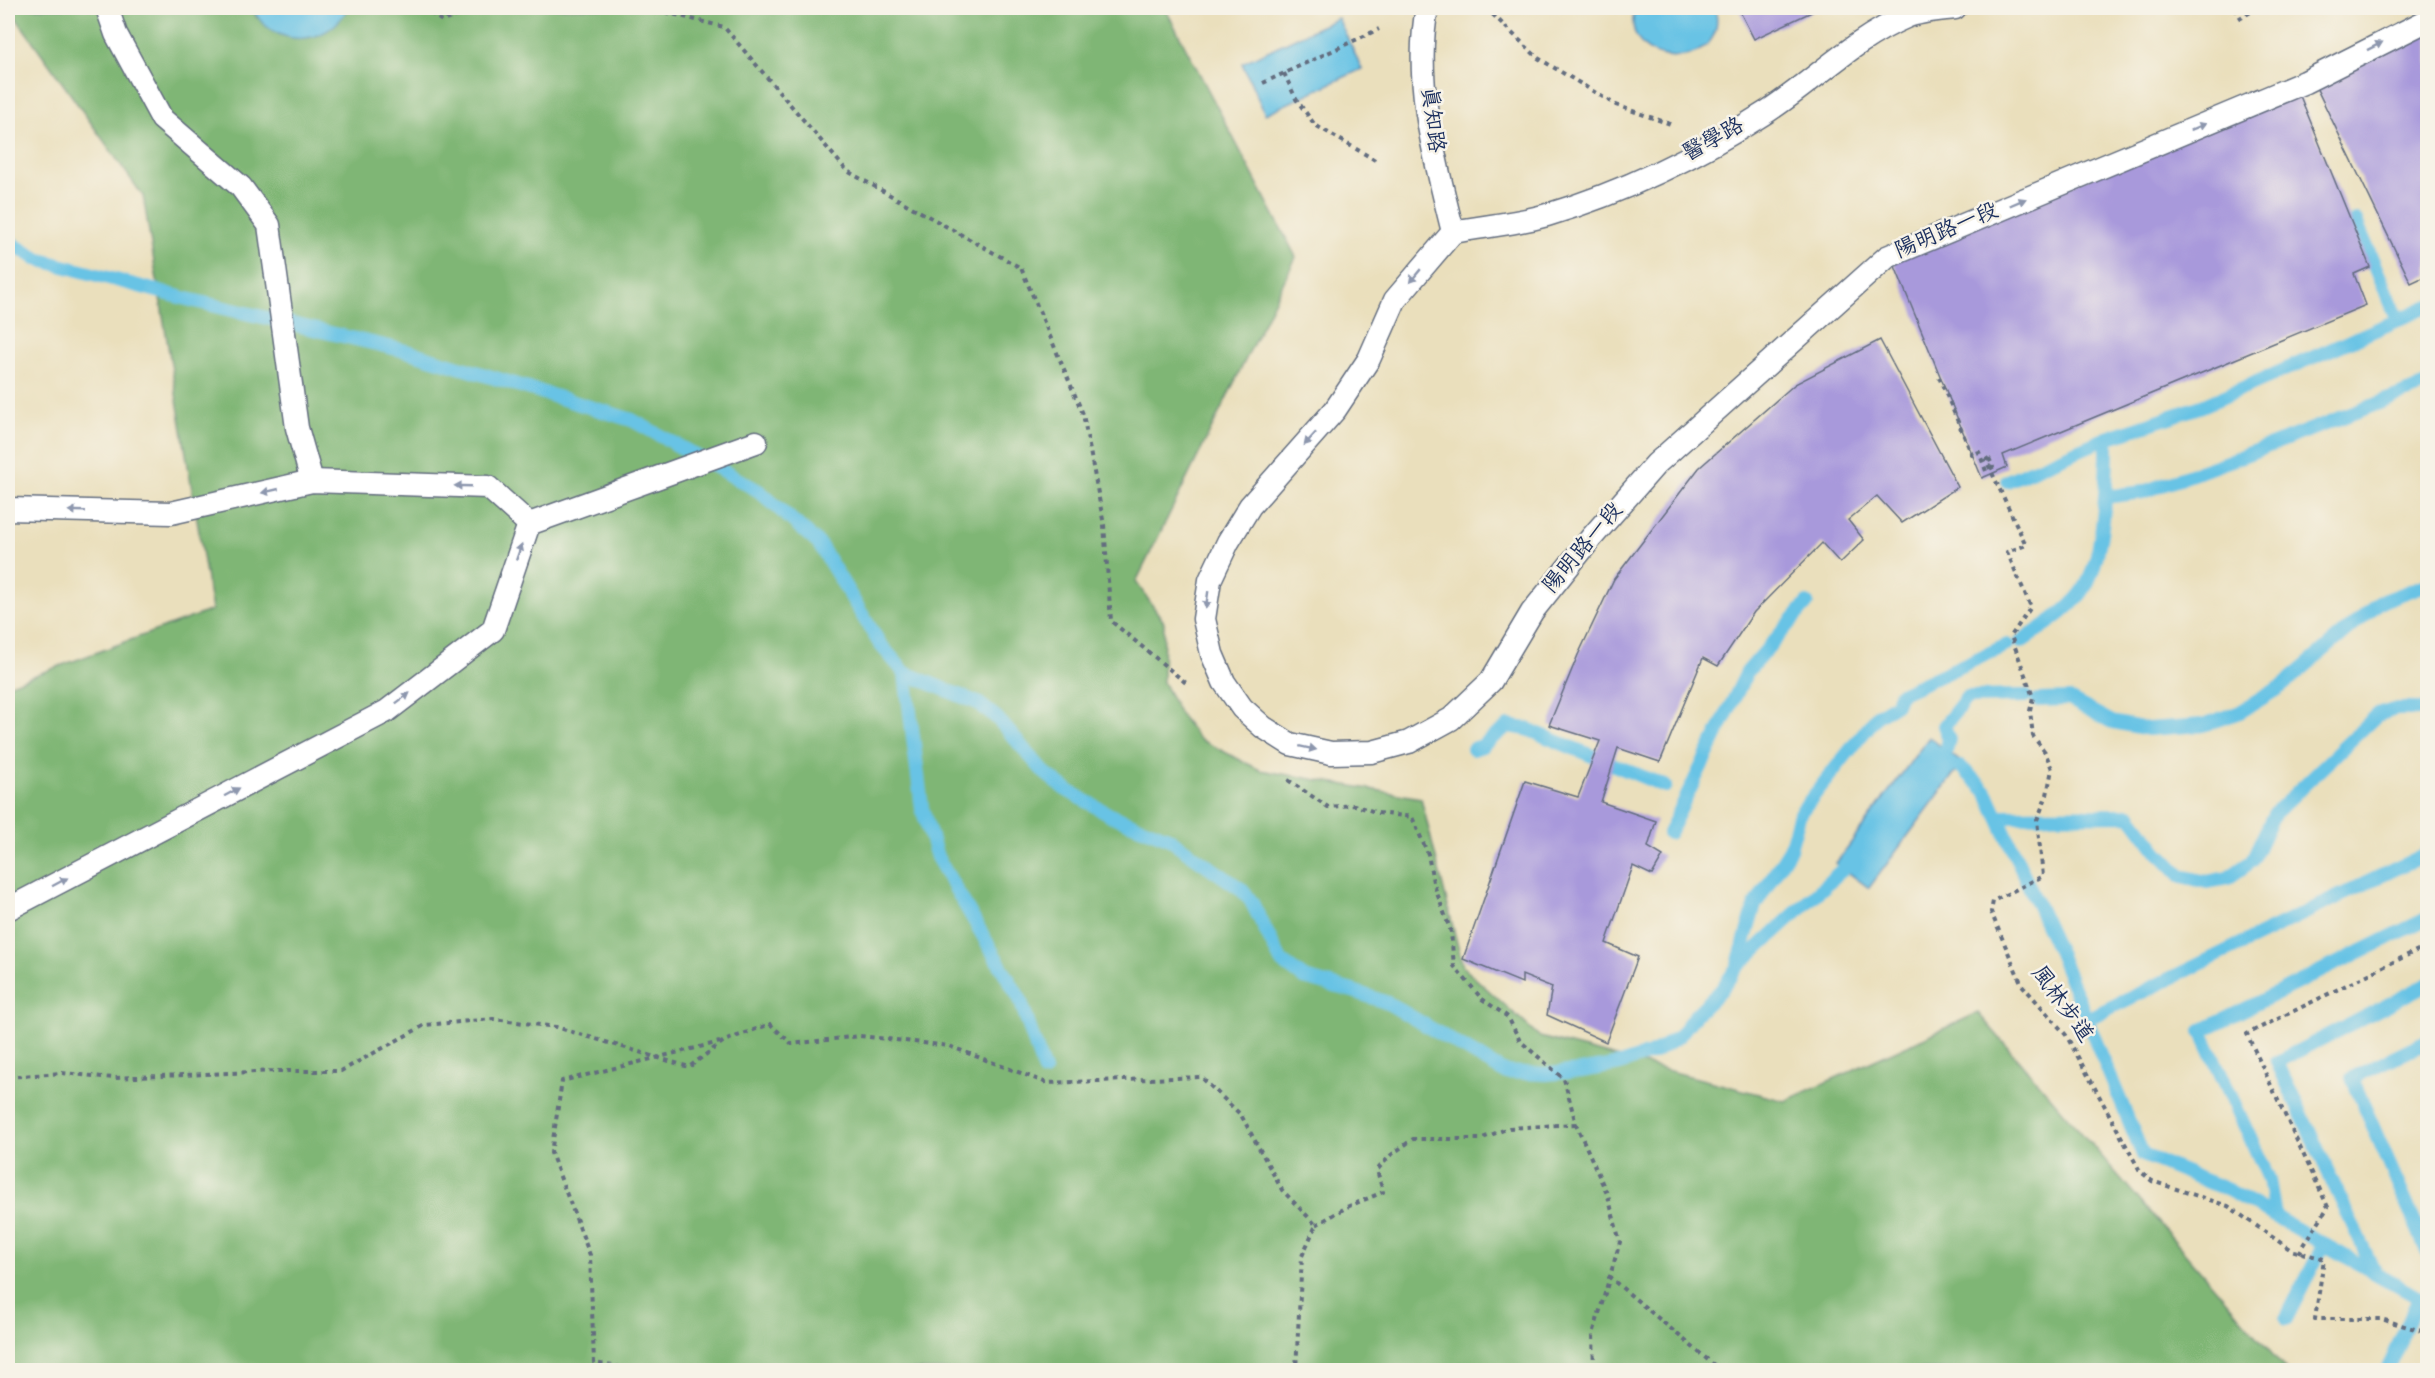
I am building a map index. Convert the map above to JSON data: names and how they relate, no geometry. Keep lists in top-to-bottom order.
{
  "streets": {
    "lane": ["真知路", "醫學路", "陽明路一段"],
    "path": ["風林步道"]
  },
  "crossings": [
    ["真知路", "醫學路"],
    ["真知路", "陽明路一段"],
    ["醫學路", "陽明路一段"]
  ]
}
